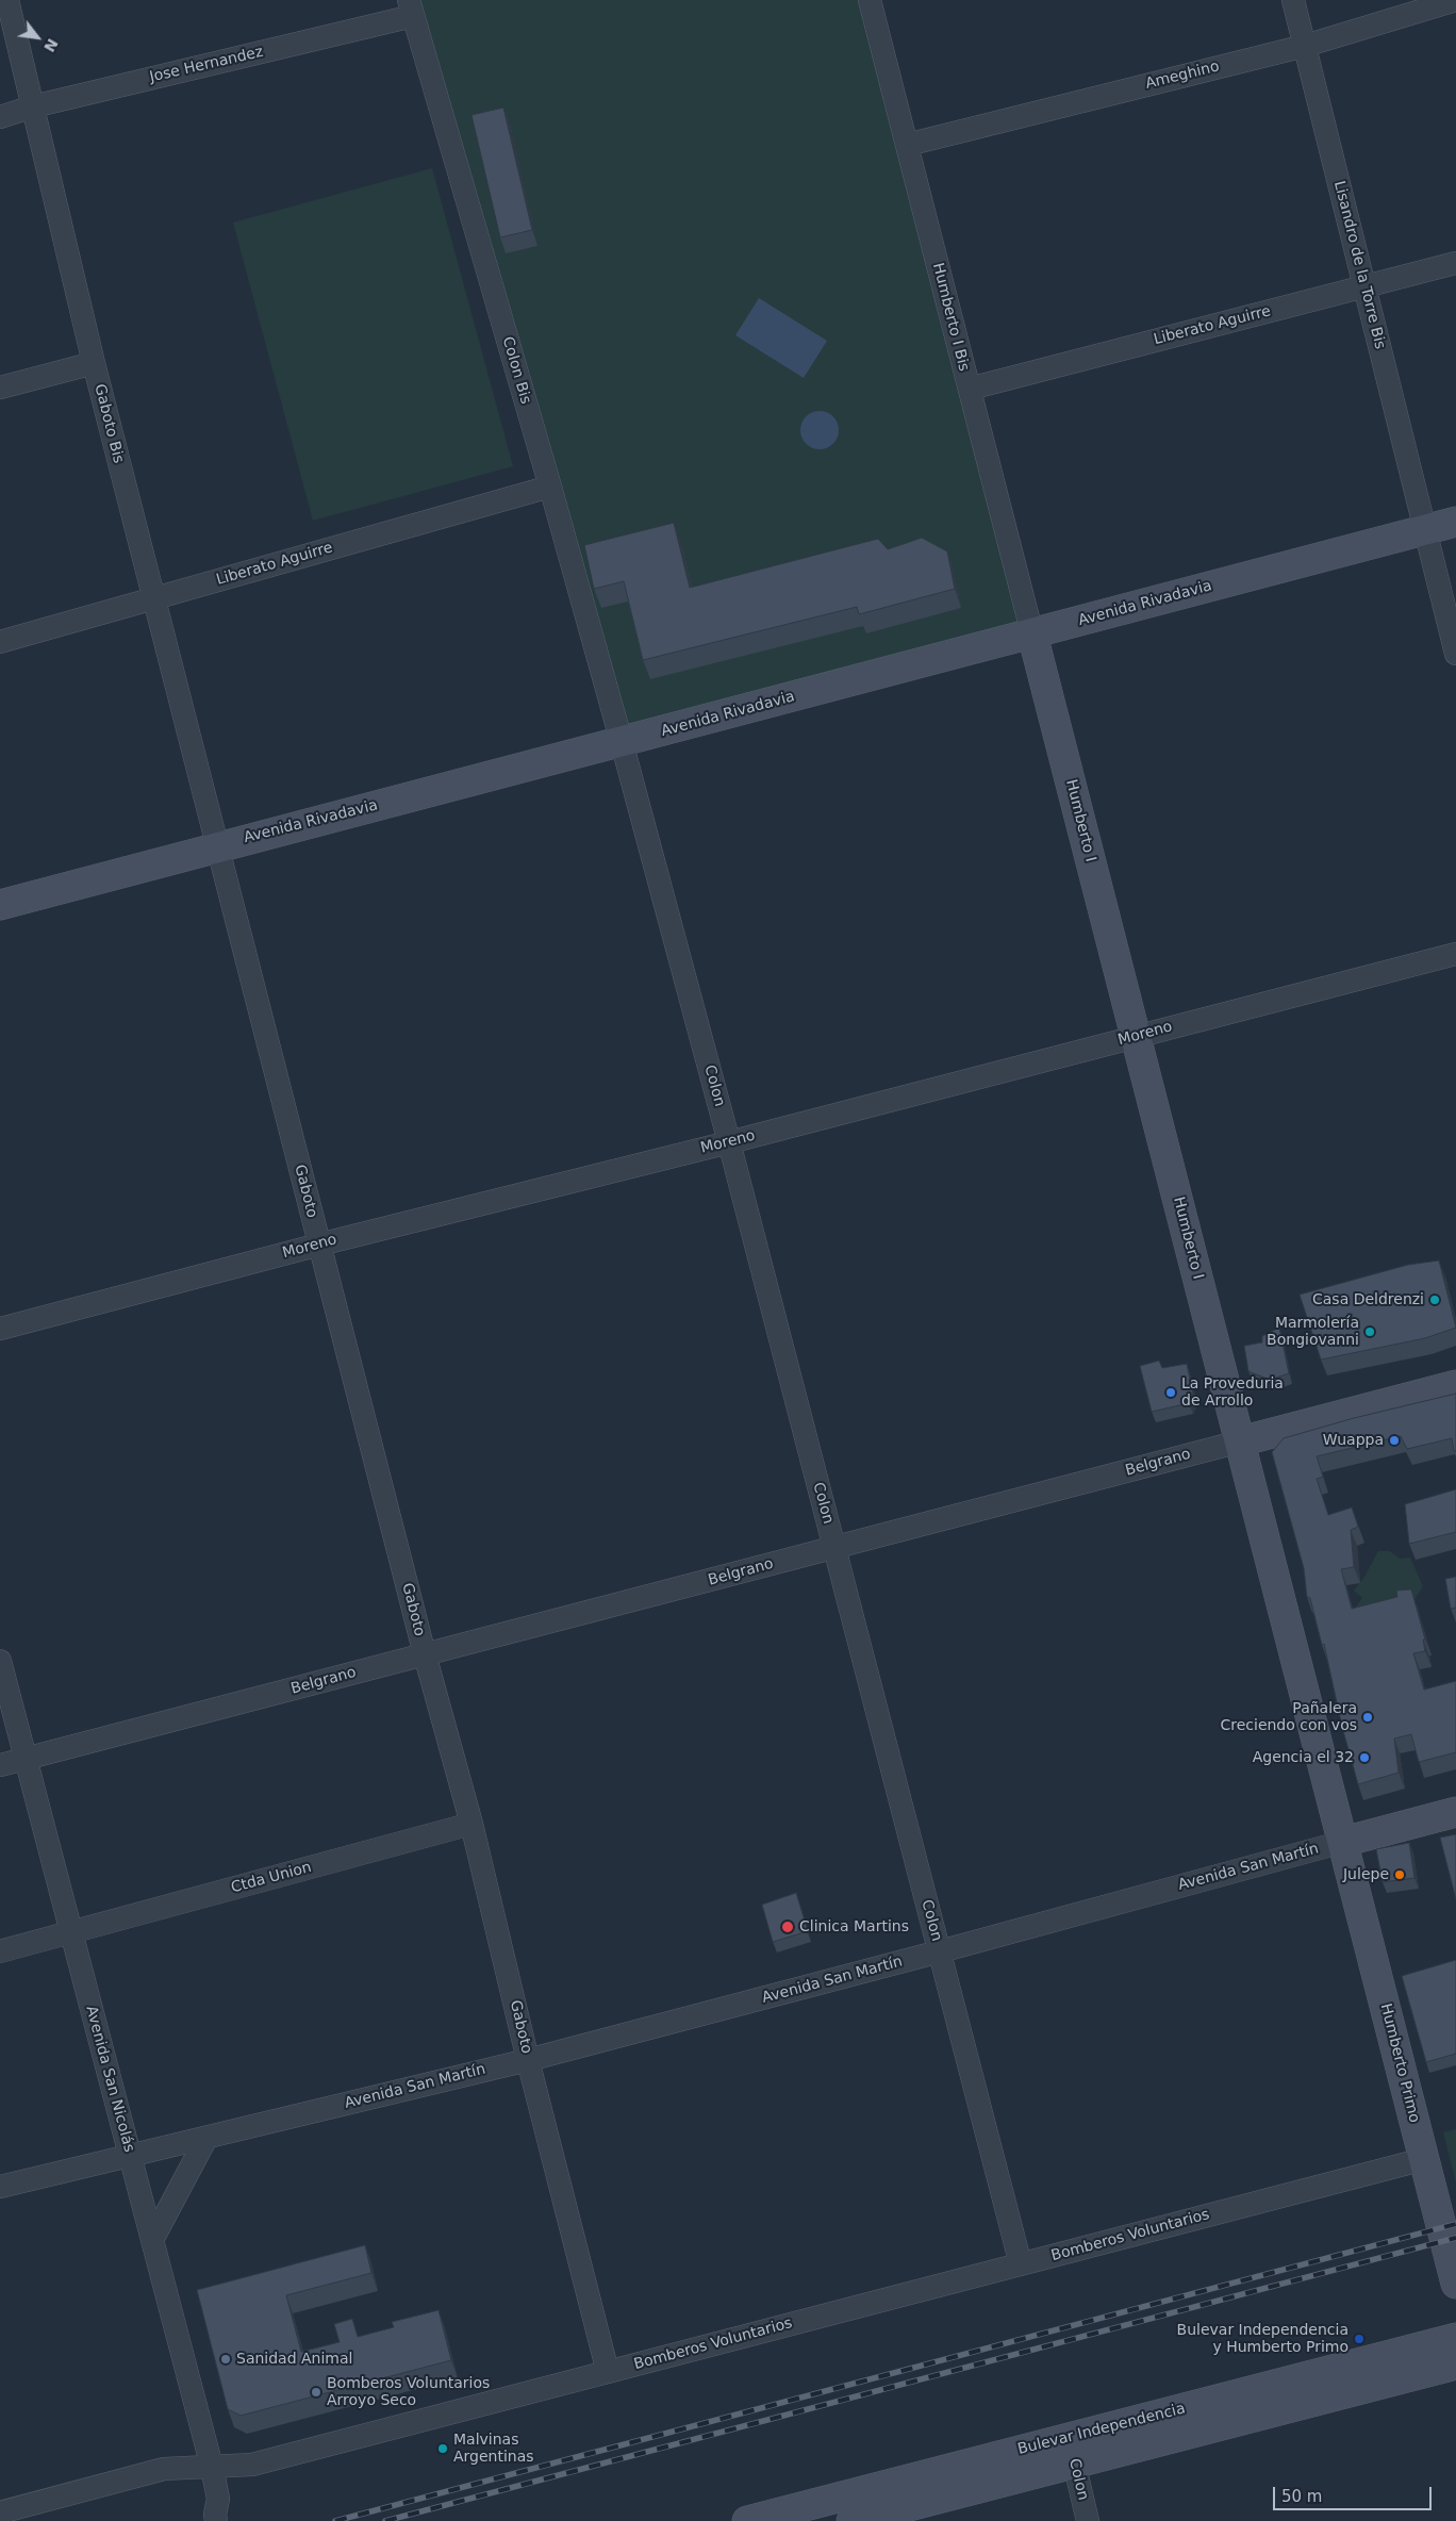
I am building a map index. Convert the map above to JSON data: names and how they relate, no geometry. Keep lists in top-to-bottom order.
{
  "streets": {
    "main road": [
      "Avenida Rivadavia",
      "Humberto I",
      "Belgrano",
      "Avenida San Martín",
      "Humberto Primo",
      "Bulevar Independencia"
    ],
    "street": [
      "Jose Hernandez",
      "Ameghino",
      "Lisandro de la Torre Bis",
      "Humberto I Bis",
      "Liberato Aguirre",
      "Colon Bis",
      "Gaboto Bis",
      "Moreno",
      "Colon",
      "Gaboto",
      "Ctda Union",
      "Avenida San Nicolás",
      "Bomberos Voluntarios"
    ]
  },
  "crossings": [
    ["Jose Hernandez", "Colon Bis"],
    ["Jose Hernandez", "Gaboto Bis"],
    ["Ameghino", "Lisandro de la Torre Bis"],
    ["Ameghino", "Humberto I Bis"],
    ["Lisandro de la Torre Bis", "Liberato Aguirre"],
    ["Lisandro de la Torre Bis", "Avenida Rivadavia"],
    ["Humberto I Bis", "Liberato Aguirre"],
    ["Humberto I Bis", "Avenida Rivadavia"],
    ["Humberto I Bis", "Humberto I"],
    ["Liberato Aguirre", "Colon Bis"],
    ["Liberato Aguirre", "Gaboto Bis"],
    ["Colon Bis", "Avenida Rivadavia"],
    ["Colon Bis", "Colon"],
    ["Gaboto Bis", "Avenida Rivadavia"],
    ["Gaboto Bis", "Gaboto"],
    ["Avenida Rivadavia", "Humberto I"],
    ["Avenida Rivadavia", "Colon"],
    ["Avenida Rivadavia", "Gaboto"],
    ["Humberto I", "Moreno"],
    ["Humberto I", "Belgrano"],
    ["Humberto I", "Avenida San Martín"],
    ["Humberto I", "Humberto Primo"],
    ["Moreno", "Colon"],
    ["Moreno", "Gaboto"],
    ["Colon", "Belgrano"],
    ["Colon", "Avenida San Martín"],
    ["Colon", "Bomberos Voluntarios"],
    ["Colon", "Bulevar Independencia"],
    ["Gaboto", "Belgrano"],
    ["Gaboto", "Avenida San Martín"],
    ["Gaboto", "Ctda Union"],
    ["Gaboto", "Bomberos Voluntarios"],
    ["Belgrano", "Avenida San Nicolás"],
    ["Avenida San Martín", "Humberto Primo"],
    ["Avenida San Martín", "Avenida San Nicolás"],
    ["Ctda Union", "Avenida San Nicolás"],
    ["Humberto Primo", "Bomberos Voluntarios"],
    ["Avenida San Nicolás", "Bomberos Voluntarios"]
  ],
  "places": [
    "Casa Deldrenzi",
    "Marmolería Bongiovanni",
    "La Proveduria de Arrollo",
    "Wuappa",
    "Pañalera Creciendo con vos",
    "Agencia el 32",
    "Julepe",
    "Clinica Martins",
    "Bulevar Independencia y Humberto Primo",
    "Sanidad Animal",
    "Bomberos Voluntarios Arroyo Seco",
    "Malvinas Argentinas"
  ],
  "scale_bar": "50 m",
  "north": "bottom right"
}
